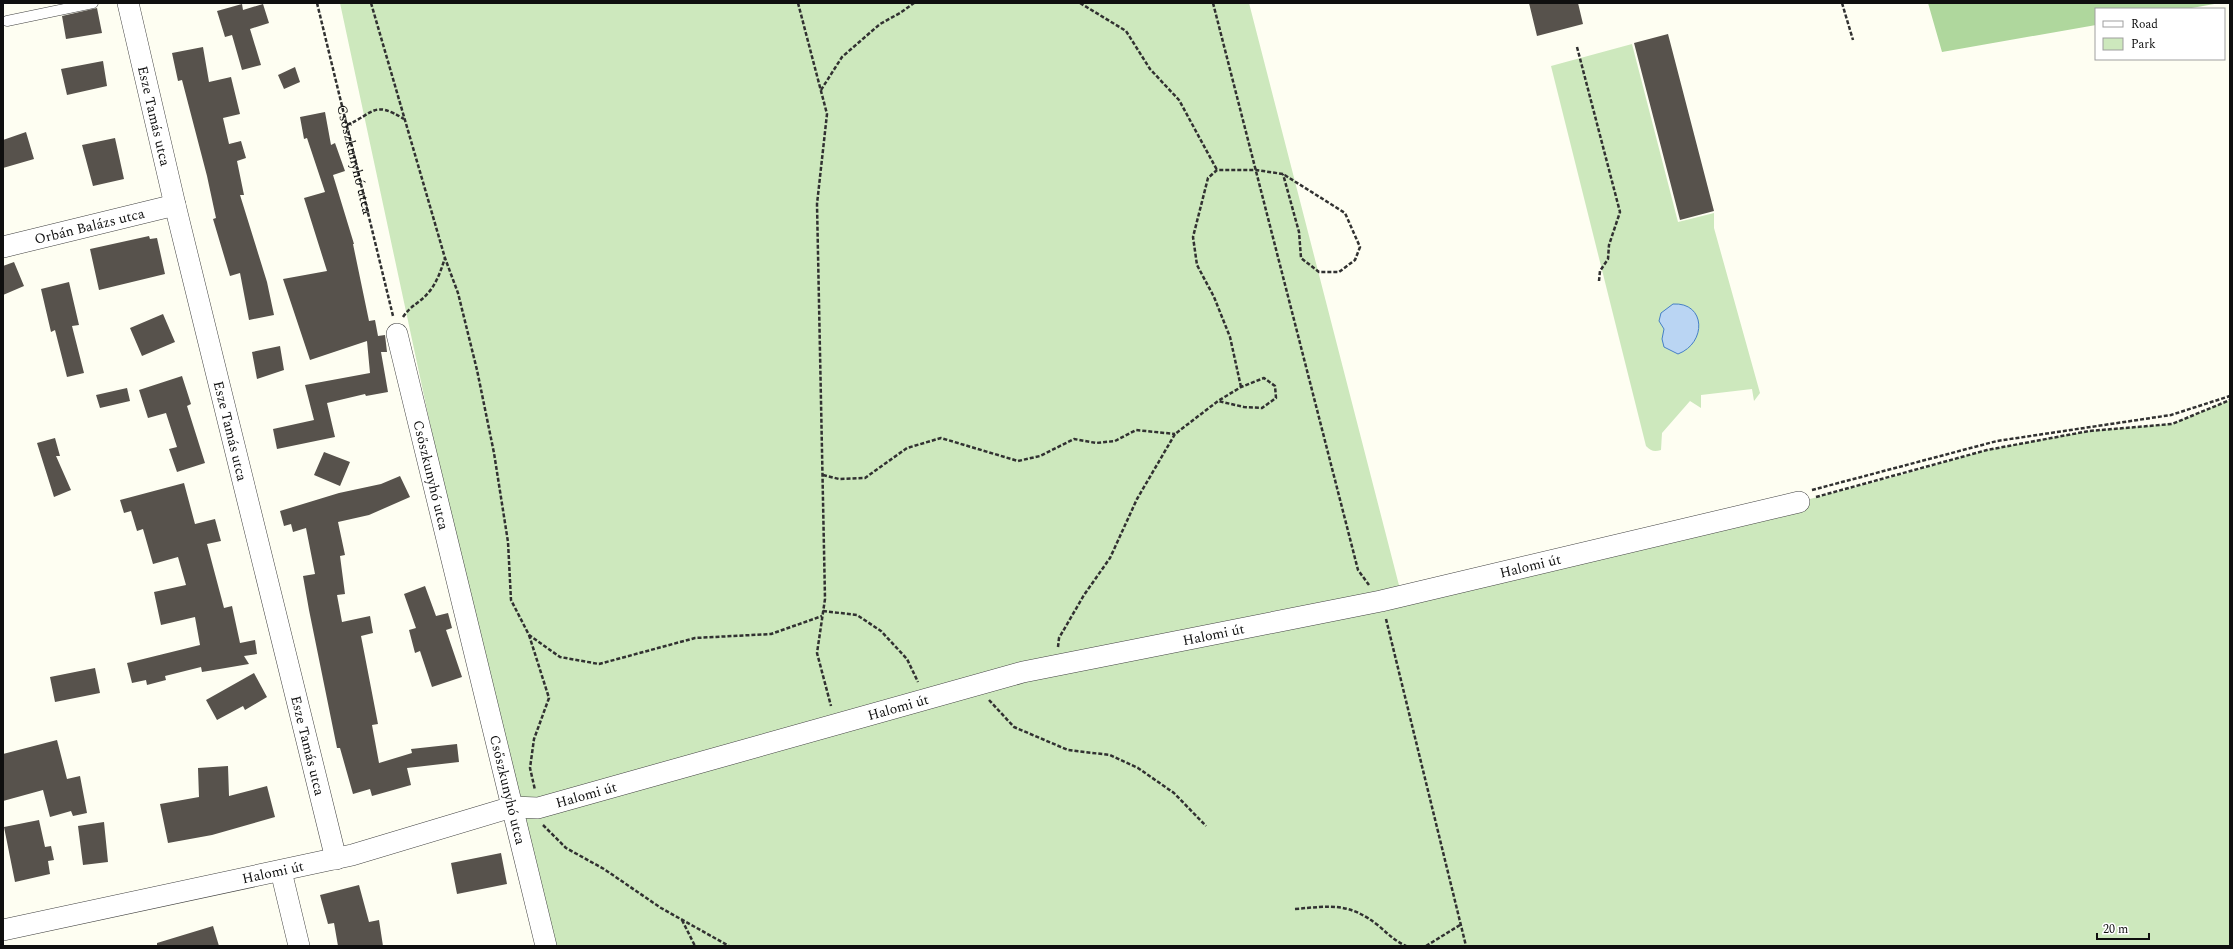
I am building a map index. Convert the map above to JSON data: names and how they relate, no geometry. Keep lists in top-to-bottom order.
{
  "streets": {
    "street": [
      "Esze Tamás utca",
      "Csőszkunyhó utca",
      "Orbán Balázs utca",
      "Halomi út"
    ]
  },
  "crossings": [
    ["Esze Tamás utca", "Orbán Balázs utca"],
    ["Esze Tamás utca", "Halomi út"],
    ["Csőszkunyhó utca", "Halomi út"]
  ],
  "legend": ["Road", "Park"],
  "scale_bar": "20 m"
}
